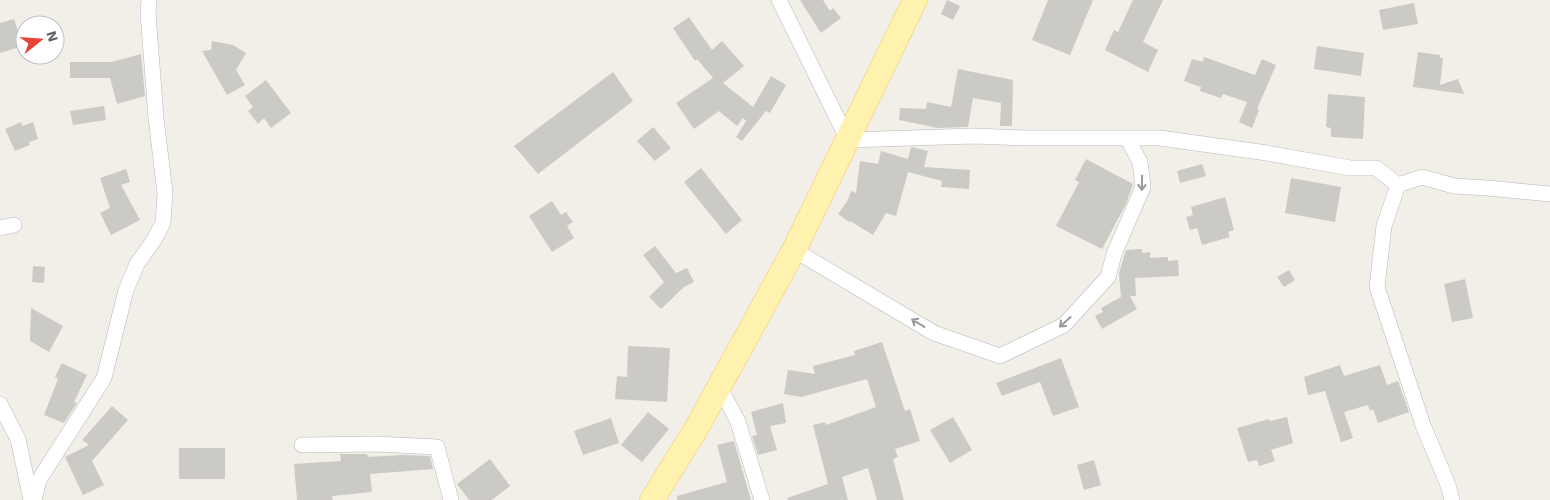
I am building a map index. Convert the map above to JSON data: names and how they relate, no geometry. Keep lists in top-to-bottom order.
{
  "north": "right"
}
